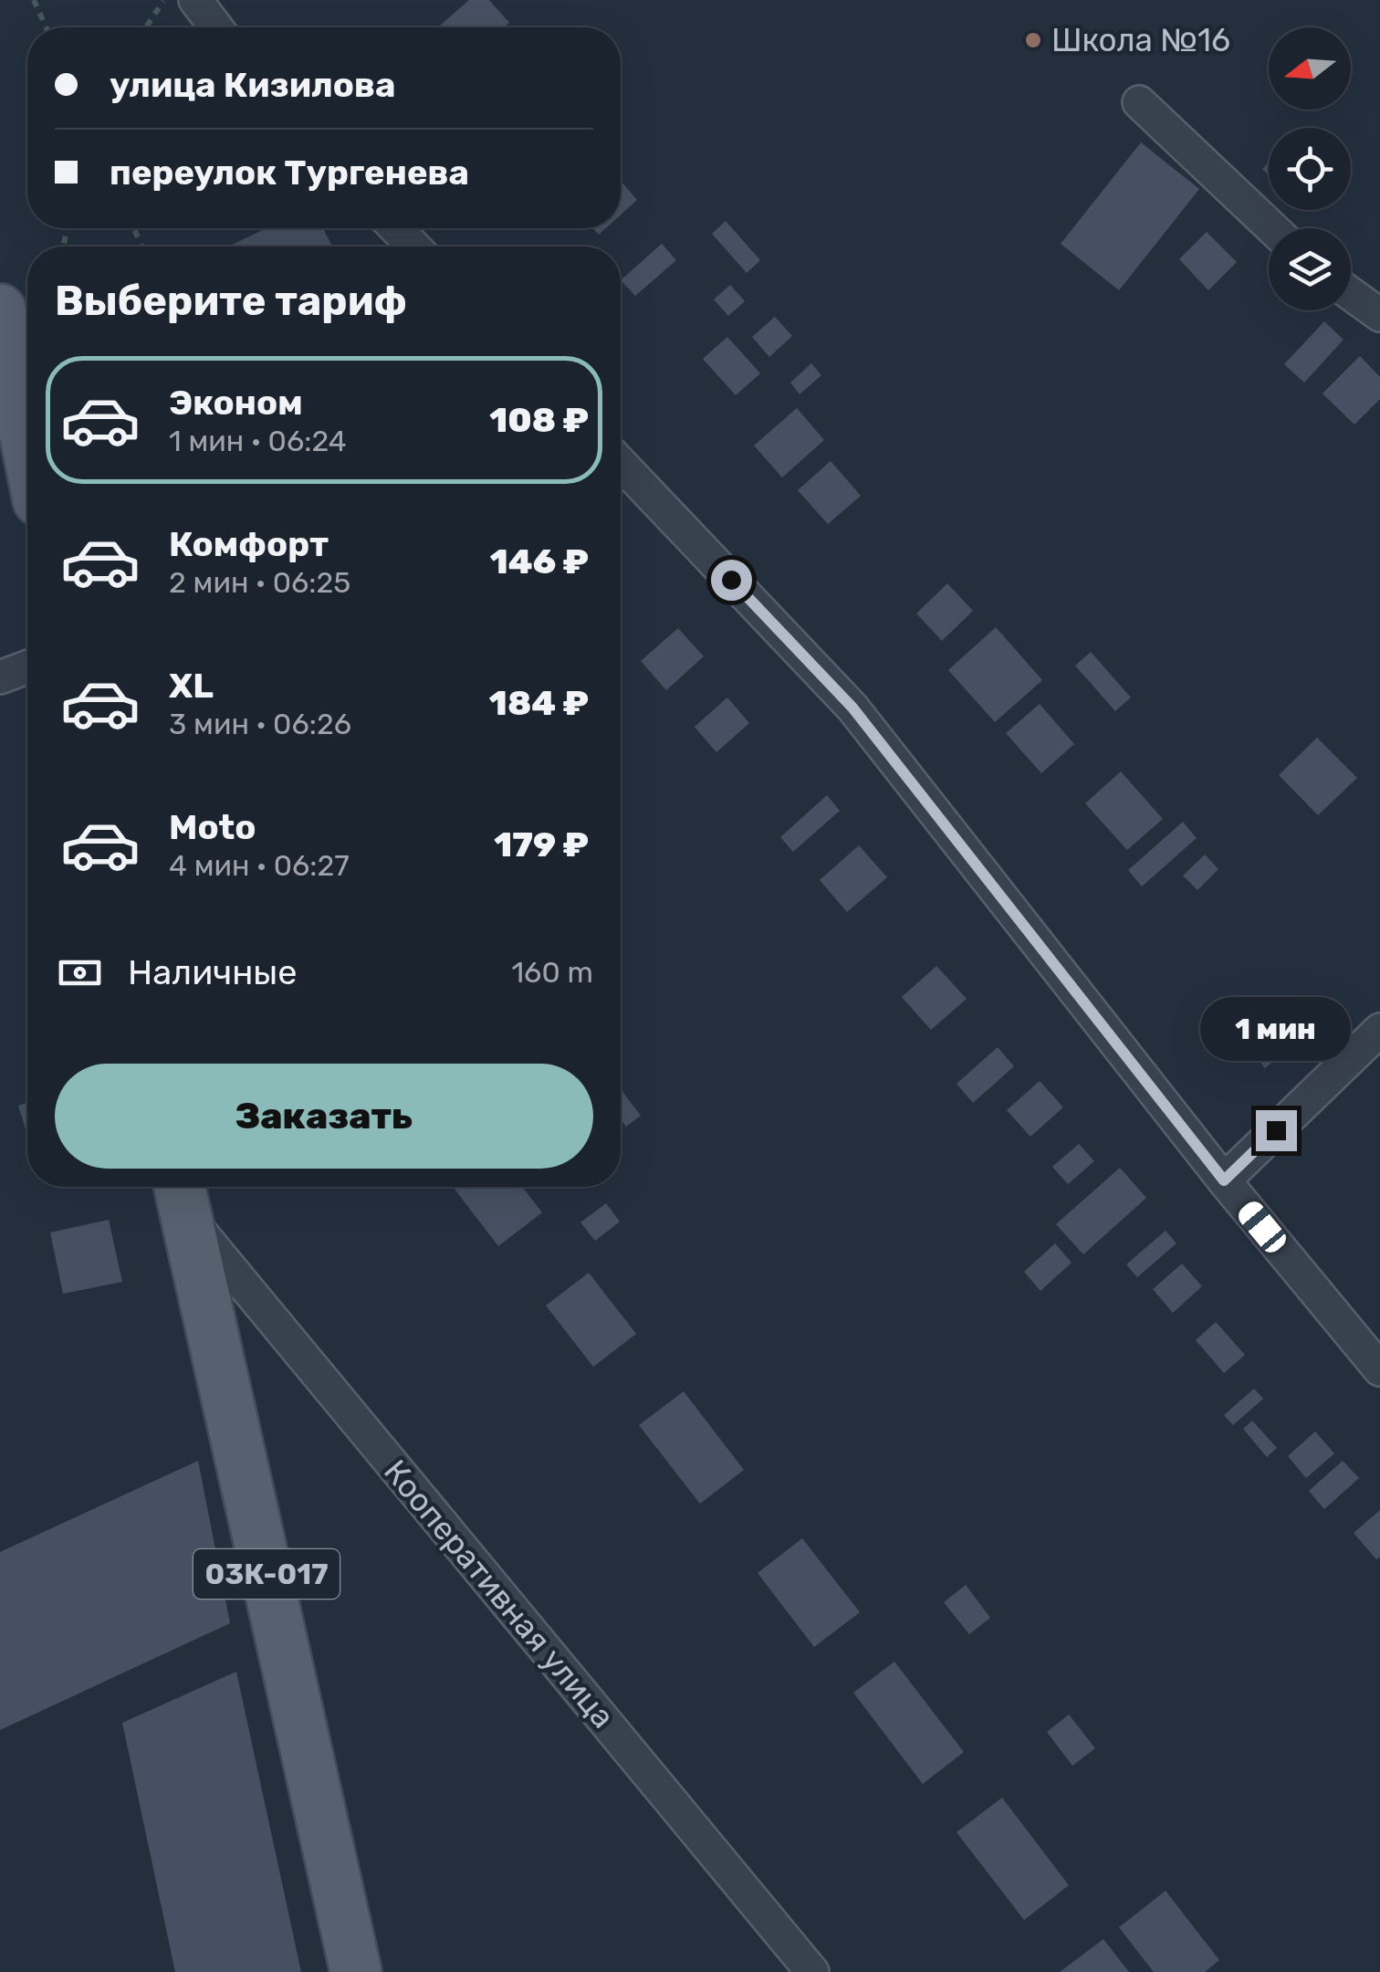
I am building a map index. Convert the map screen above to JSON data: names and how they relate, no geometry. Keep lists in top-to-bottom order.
{
  "streets": {
    "main road": ["03К-017"],
    "street": ["Кооперативная улица"]
  },
  "crossings": [
    ["03К-017", "Кооперативная улица"]
  ],
  "places": ["Школа №16"],
  "north": "left",
  "page": {
    "banner": ["улица Кизилова", "переулок Тургенева"],
    "heading": "Выберите тариф",
    "list": [
      {
        "name": "Эконом",
        "note": "1 мин · 06:24",
        "value": "108 ₽"
      },
      {
        "name": "Комфорт",
        "note": "2 мин · 06:25",
        "value": "146 ₽"
      },
      {
        "name": "XL",
        "note": "3 мин · 06:26",
        "value": "184 ₽"
      },
      {
        "name": "Moto",
        "note": "4 мин · 06:27",
        "value": "179 ₽"
      }
    ],
    "pay": ["Наличные", "160 m"],
    "bubble": "1 мин",
    "buttons": "Заказать"
  }
}
